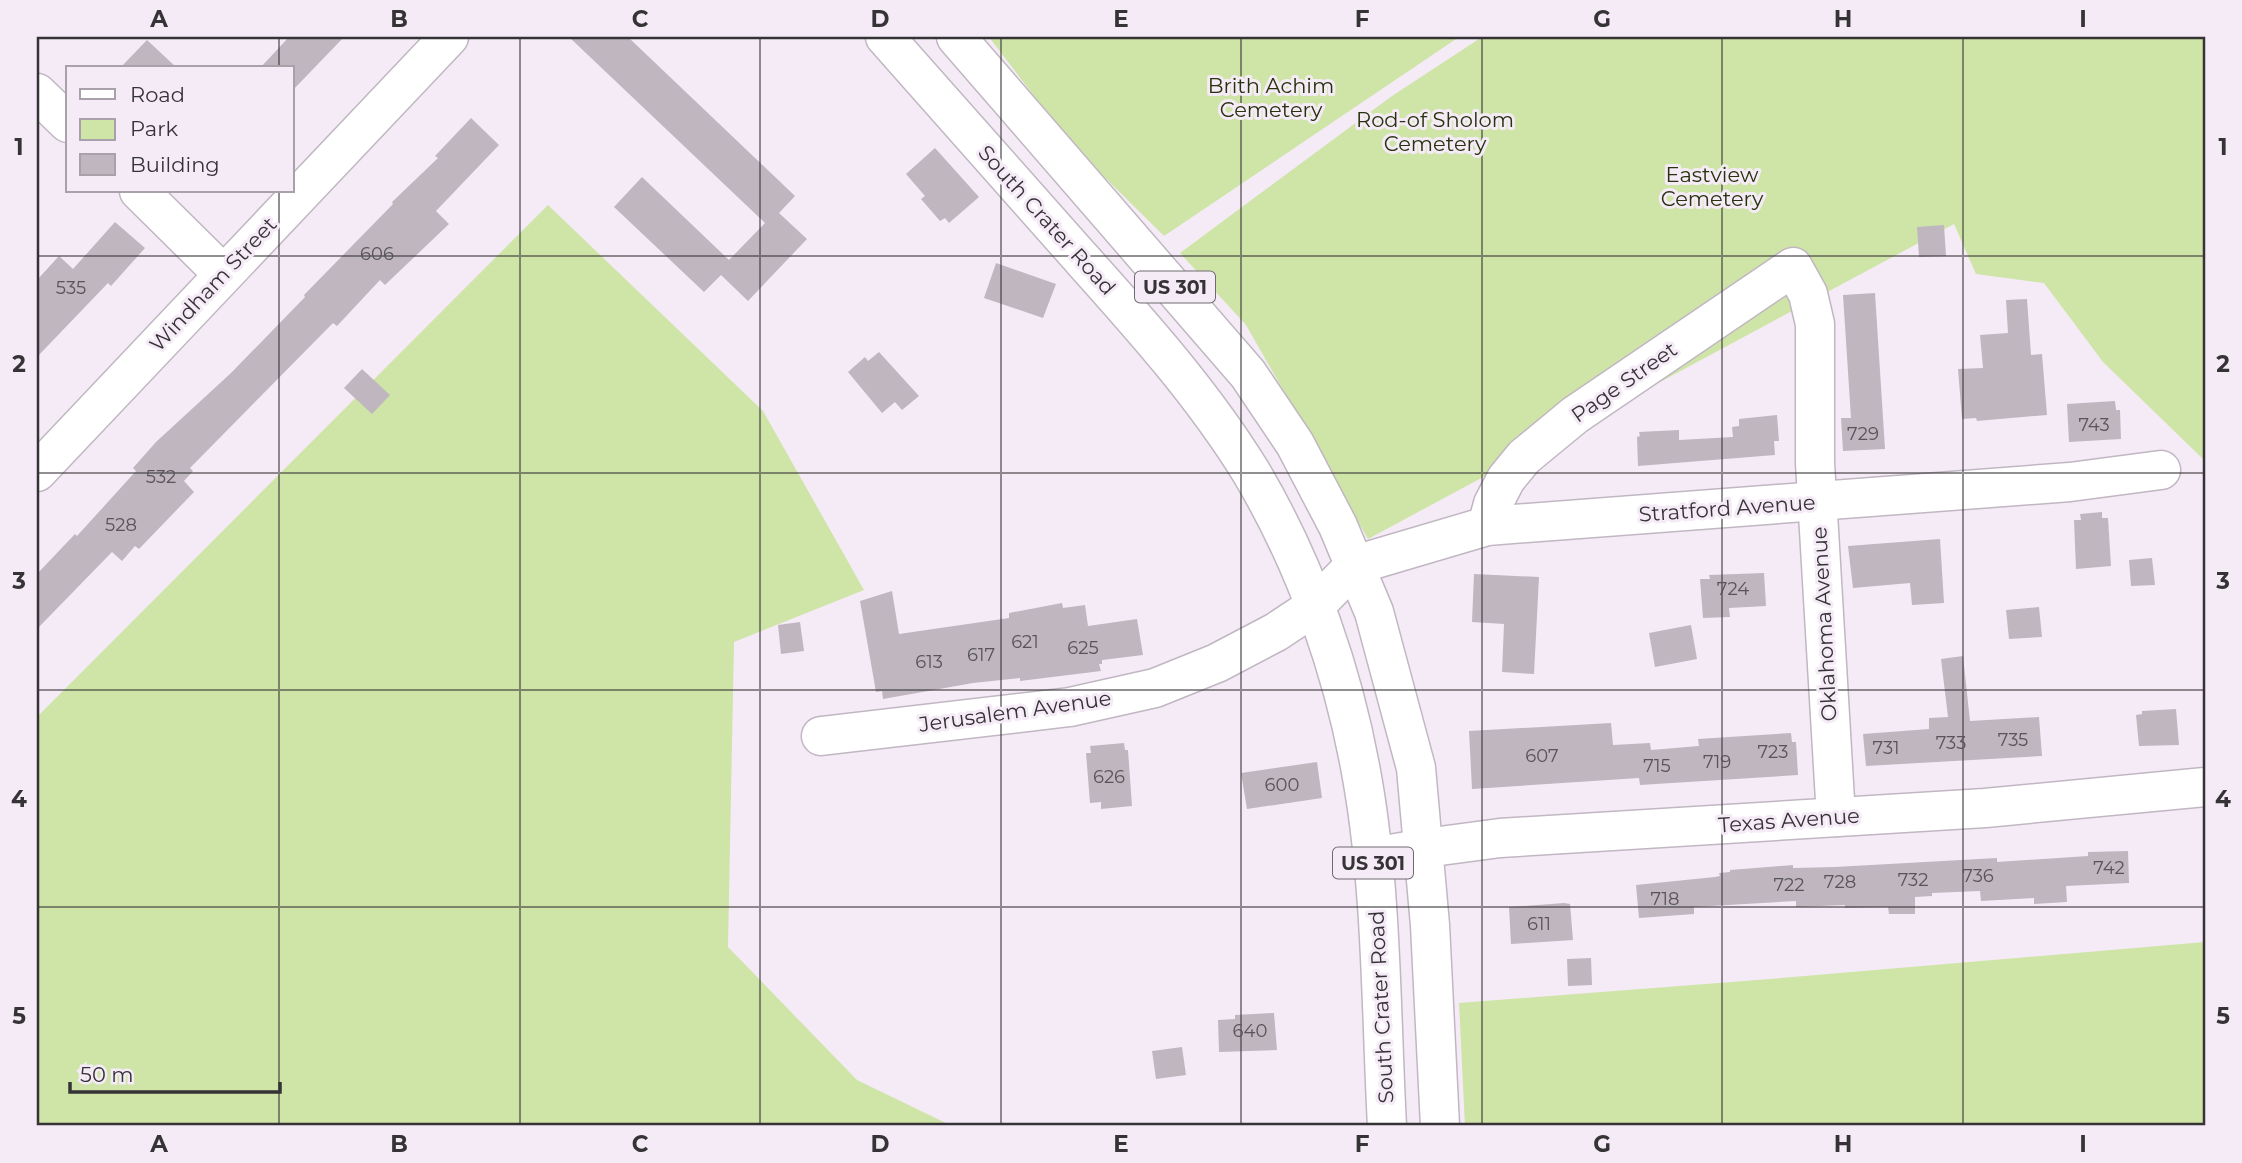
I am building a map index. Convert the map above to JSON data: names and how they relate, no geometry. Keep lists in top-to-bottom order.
{
  "streets": {
    "street": [
      "South Crater Road",
      "Windham Street",
      "US 301",
      "Page Street",
      "Stratford Avenue",
      "Oklahoma Avenue",
      "Jerusalem Avenue",
      "Texas Avenue"
    ]
  },
  "crossings": [
    ["South Crater Road", "Stratford Avenue"],
    ["South Crater Road", "Jerusalem Avenue"],
    ["South Crater Road", "Texas Avenue"],
    ["US 301", "Stratford Avenue"],
    ["US 301", "Texas Avenue"],
    ["Page Street", "Stratford Avenue"],
    ["Page Street", "Oklahoma Avenue"],
    ["Stratford Avenue", "Oklahoma Avenue"],
    ["Stratford Avenue", "Jerusalem Avenue"],
    ["Oklahoma Avenue", "Texas Avenue"]
  ],
  "parks": ["Brith Achim Cemetery", "Rod-of Sholom Cemetery", "Eastview Cemetery"],
  "house_numbers": [
    "606",
    "535",
    "743",
    "729",
    "532",
    "528",
    "724",
    "621",
    "625",
    "617",
    "613",
    "735",
    "733",
    "731",
    "723",
    "607",
    "719",
    "715",
    "626",
    "600",
    "742",
    "736",
    "732",
    "728",
    "722",
    "718",
    "611",
    "640"
  ],
  "legend": ["Road", "Park", "Building"],
  "scale_bar": "50 m",
  "grid": {
    "columns": [
      "A",
      "B",
      "C",
      "D",
      "E",
      "F",
      "G",
      "H",
      "I"
    ],
    "rows": [
      "1",
      "2",
      "3",
      "4",
      "5"
    ]
  }
}
